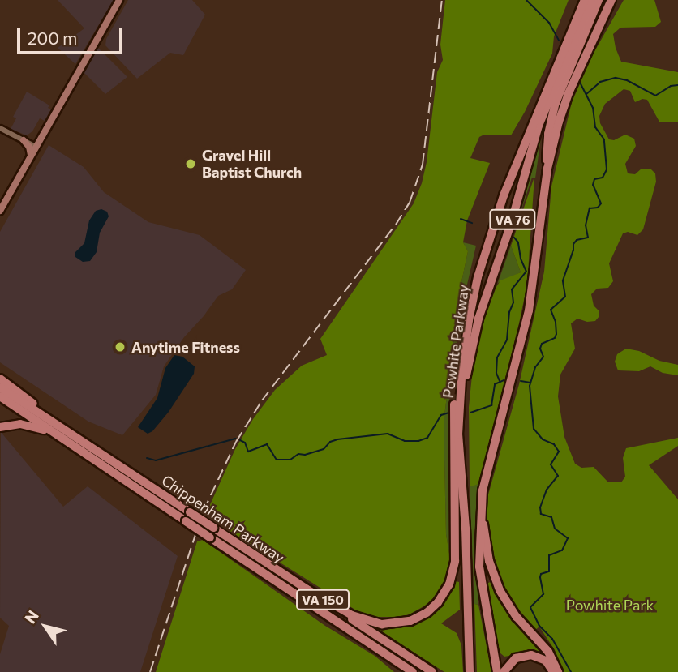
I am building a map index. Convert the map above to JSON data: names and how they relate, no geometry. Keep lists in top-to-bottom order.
{
  "streets": {
    "highway": [
      "VA 76",
      "Powhite Parkway",
      "Chippenham Parkway",
      "VA 150"
    ]
  },
  "crossings": [
    ["VA 76", "Powhite Parkway"]
  ],
  "parks": ["Powhite Park"],
  "places": ["Gravel Hill Baptist Church", "Anytime Fitness"],
  "scale_bar": "200 m",
  "north": "top left"
}
